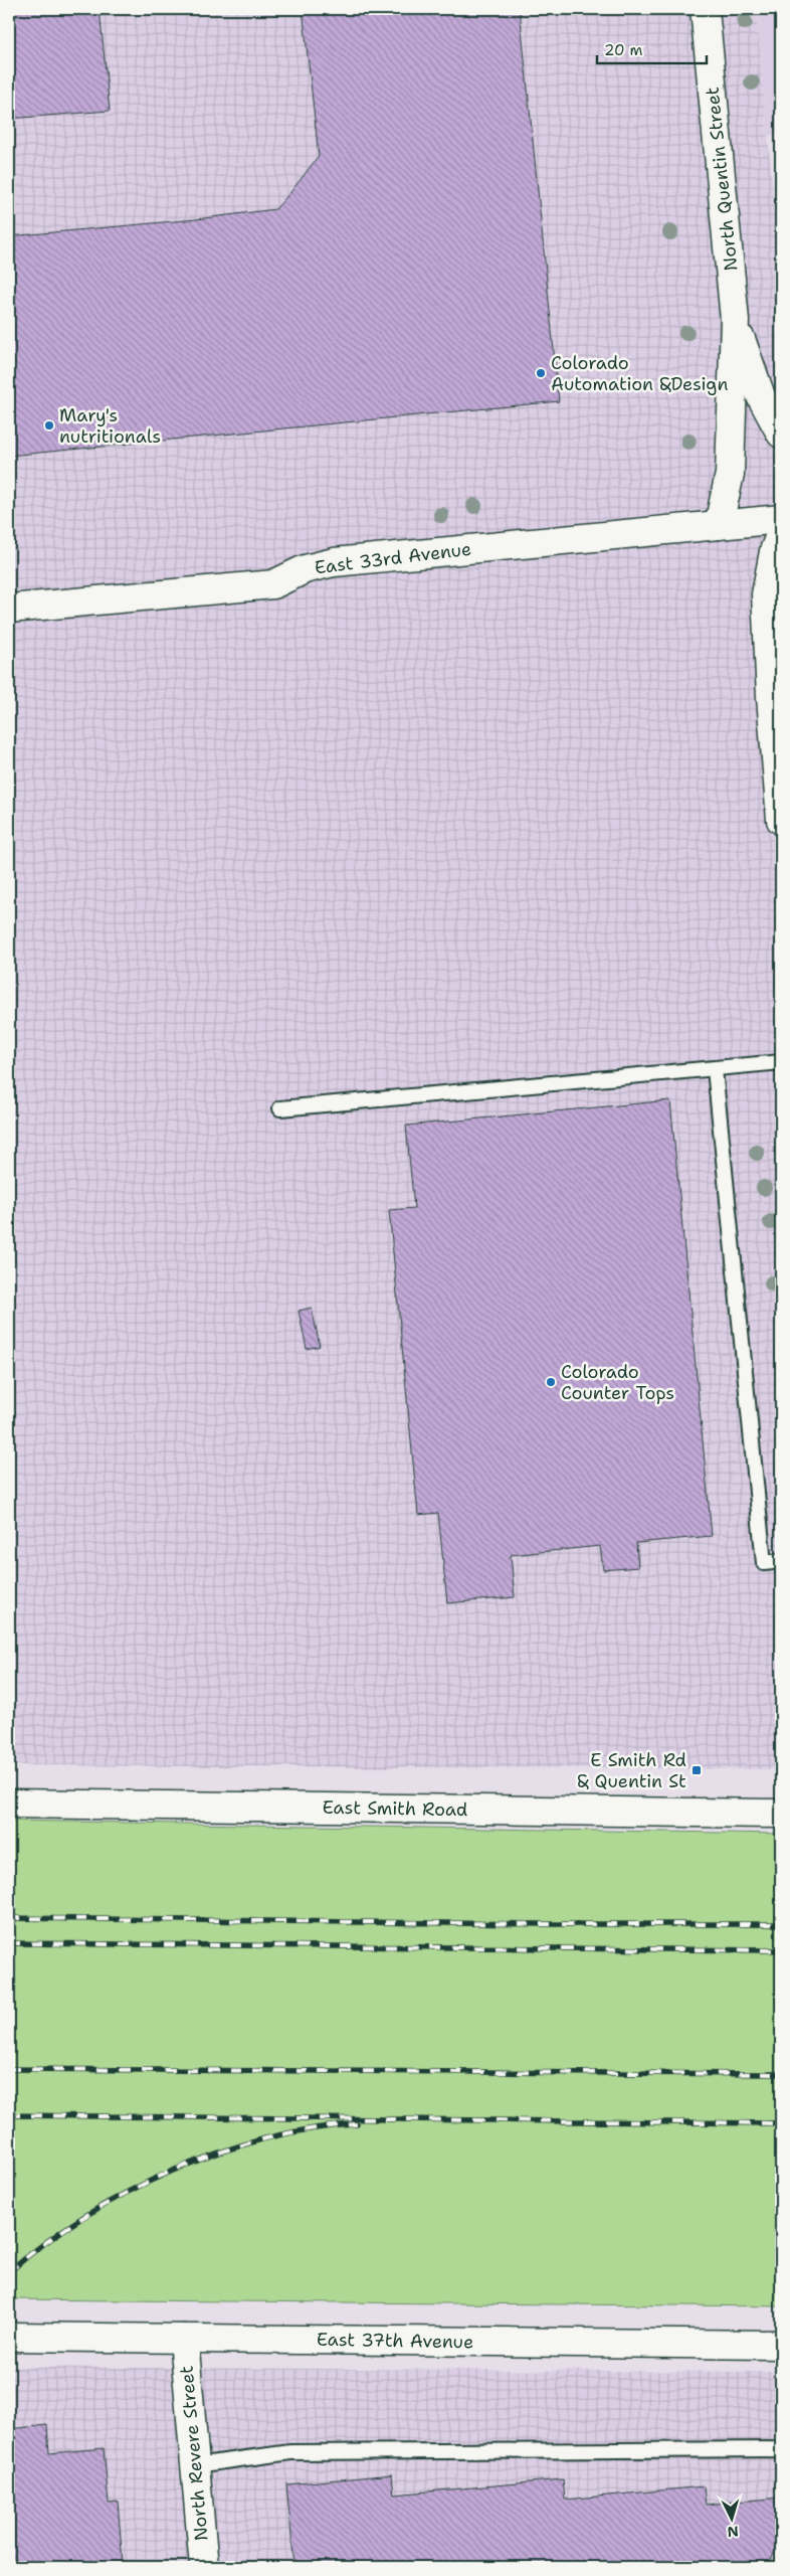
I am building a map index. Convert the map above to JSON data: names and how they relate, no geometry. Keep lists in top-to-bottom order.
{
  "streets": {
    "street": [
      "North Quentin Street",
      "East 33rd Avenue",
      "East Smith Road",
      "East 37th Avenue",
      "North Revere Street"
    ]
  },
  "crossings": [
    ["North Quentin Street", "East 33rd Avenue"],
    ["East 37th Avenue", "North Revere Street"]
  ],
  "places": {
    "other": ["Colorado Automation &Design", "Mary's nutritionals", "Colorado Counter Tops"],
    "transit": ["E Smith Rd & Quentin St"]
  },
  "scale_bar": "20 m",
  "north": "bottom"
}
